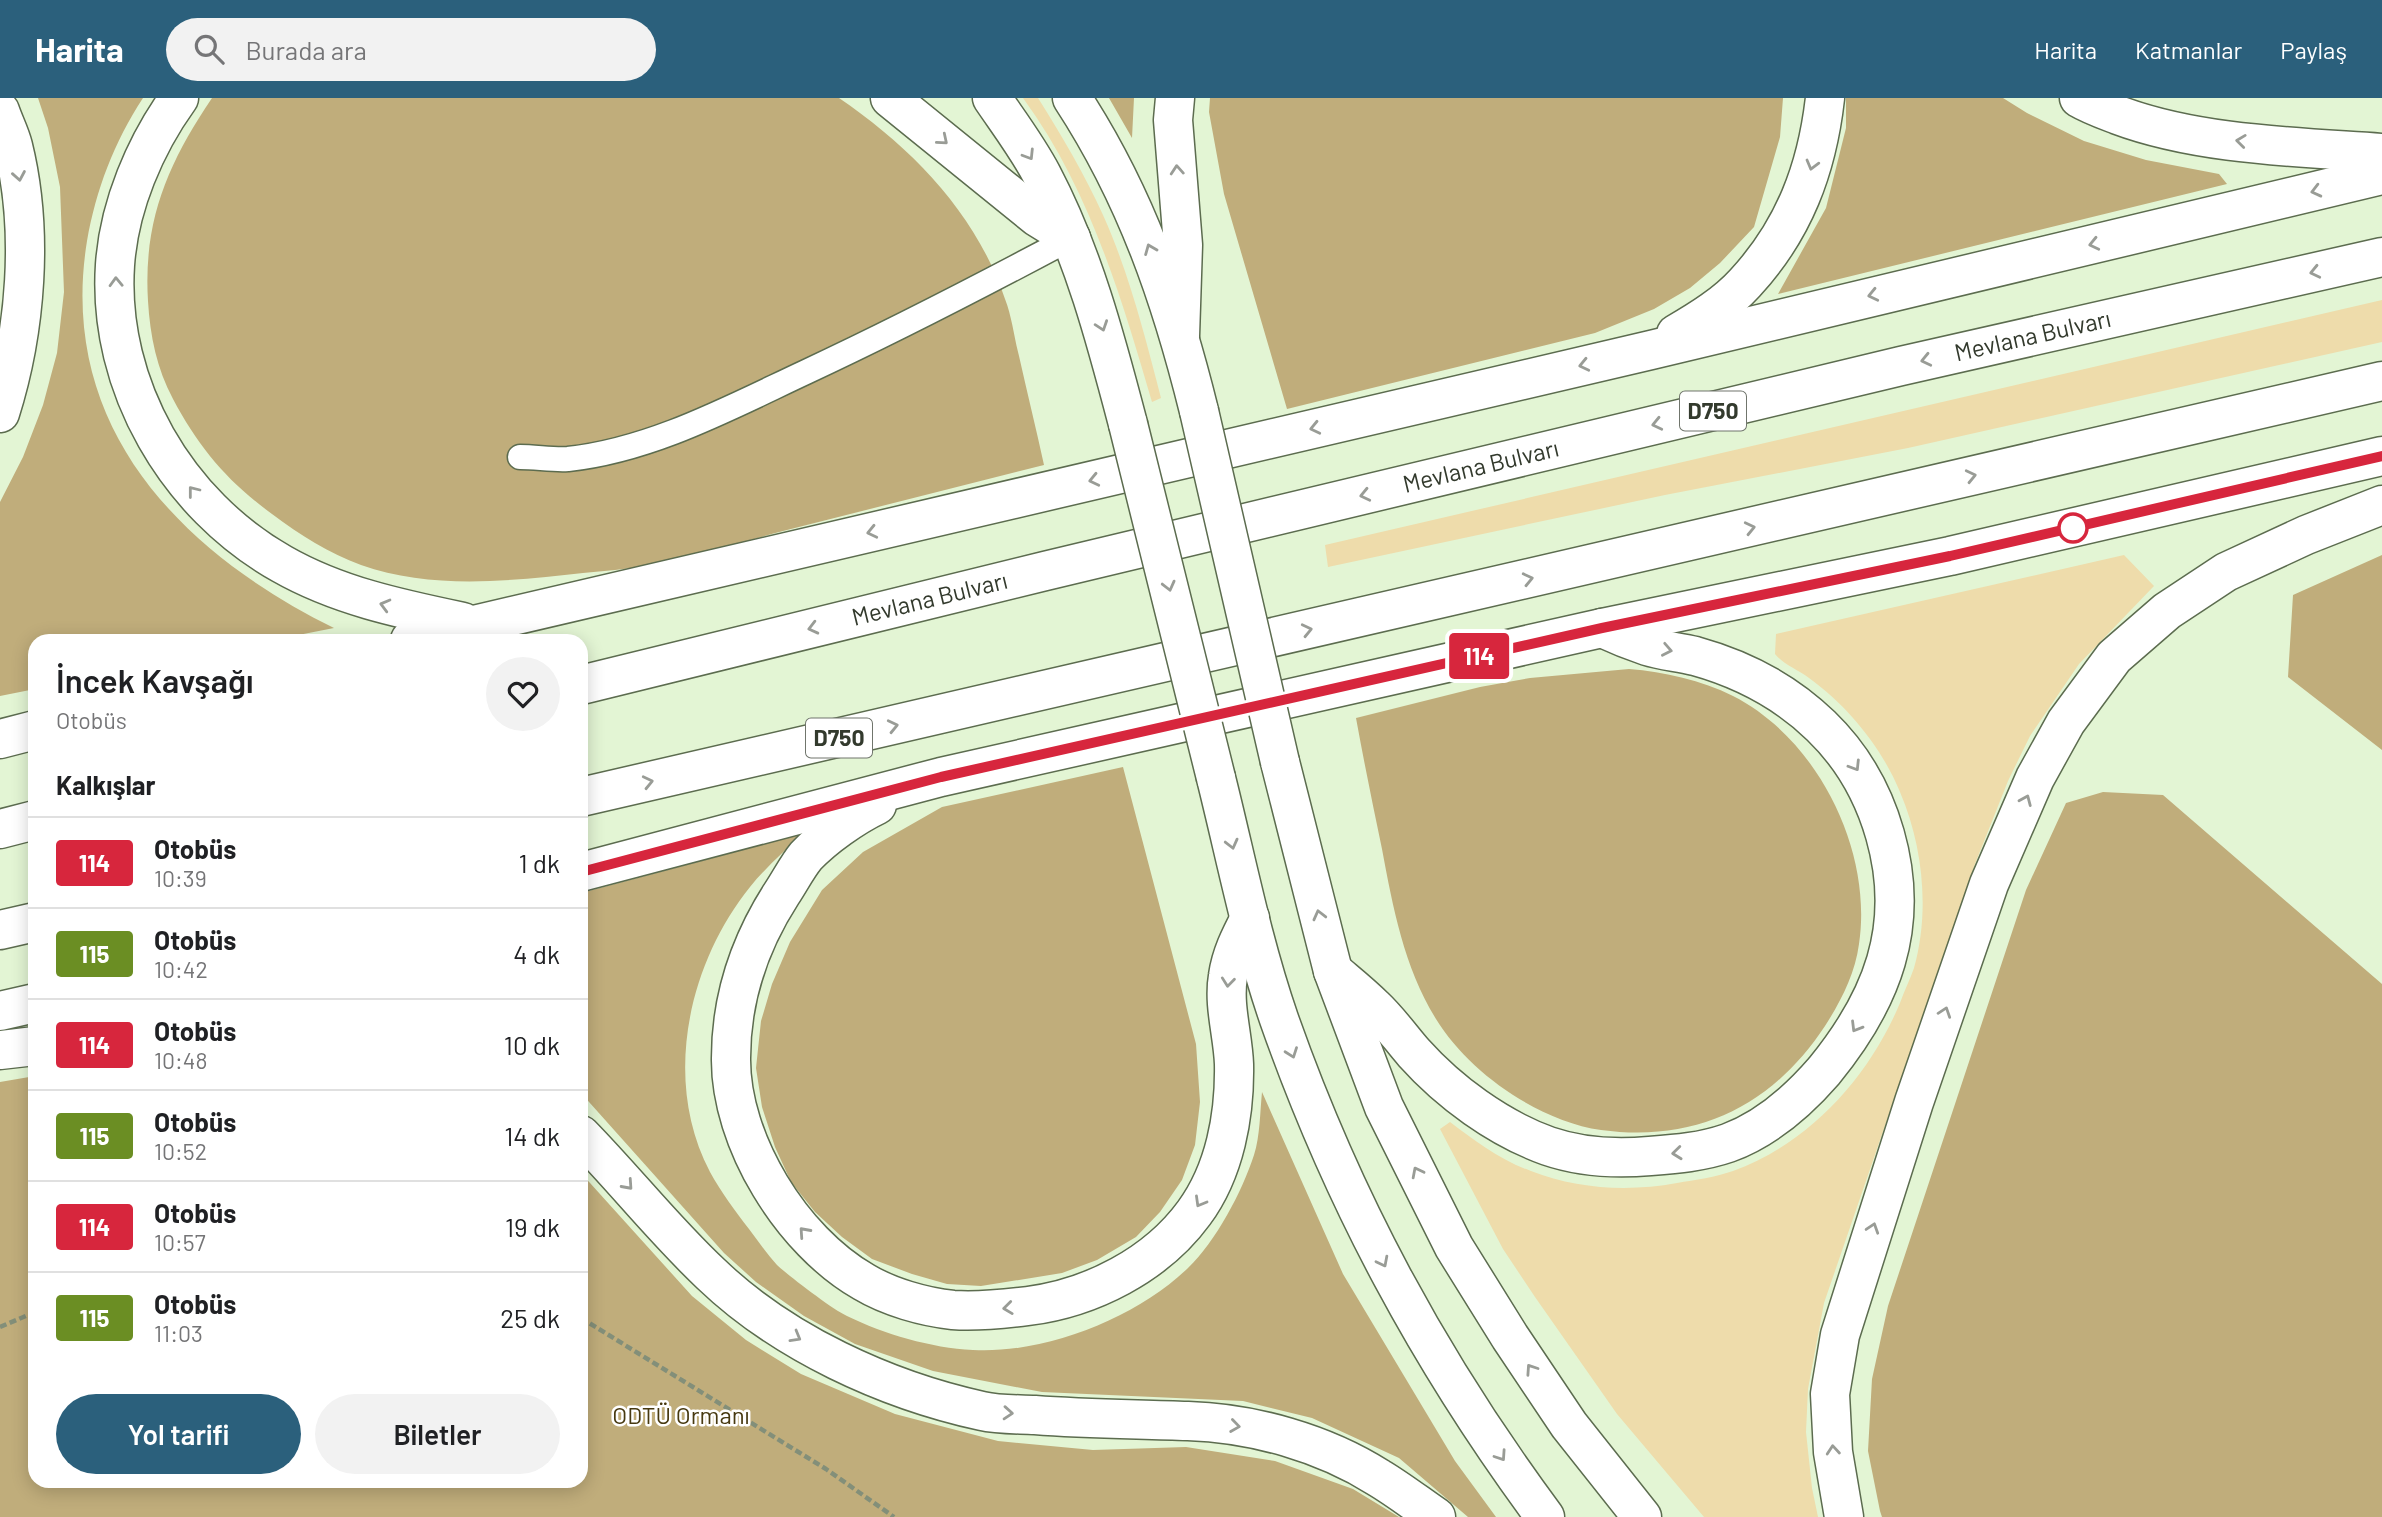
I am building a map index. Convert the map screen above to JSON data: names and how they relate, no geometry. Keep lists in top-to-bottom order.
{
  "streets": {
    "main road": ["Mevlana Bulvarı", "D750"]
  },
  "parks": ["ODTÜ Ormanı"],
  "lines": ["bus line 114"],
  "page": {
    "header": "Harita",
    "search": "Burada ara",
    "nav": ["Harita", "Katmanlar", "Paylaş"],
    "on_map": "114",
    "heading": [
      ["İncek Kavşağı", "Otobüs"],
      "Kalkışlar"
    ],
    "list": [
      {
        "mark": "114",
        "name": "Otobüs",
        "note": "10:39",
        "value": "1 dk"
      },
      {
        "mark": "115",
        "name": "Otobüs",
        "note": "10:42",
        "value": "4 dk"
      },
      {
        "mark": "114",
        "name": "Otobüs",
        "note": "10:48",
        "value": "10 dk"
      },
      {
        "mark": "115",
        "name": "Otobüs",
        "note": "10:52",
        "value": "14 dk"
      },
      {
        "mark": "114",
        "name": "Otobüs",
        "note": "10:57",
        "value": "19 dk"
      },
      {
        "mark": "115",
        "name": "Otobüs",
        "note": "11:03",
        "value": "25 dk"
      }
    ],
    "buttons": ["Yol tarifi", "Biletler"]
  }
}
